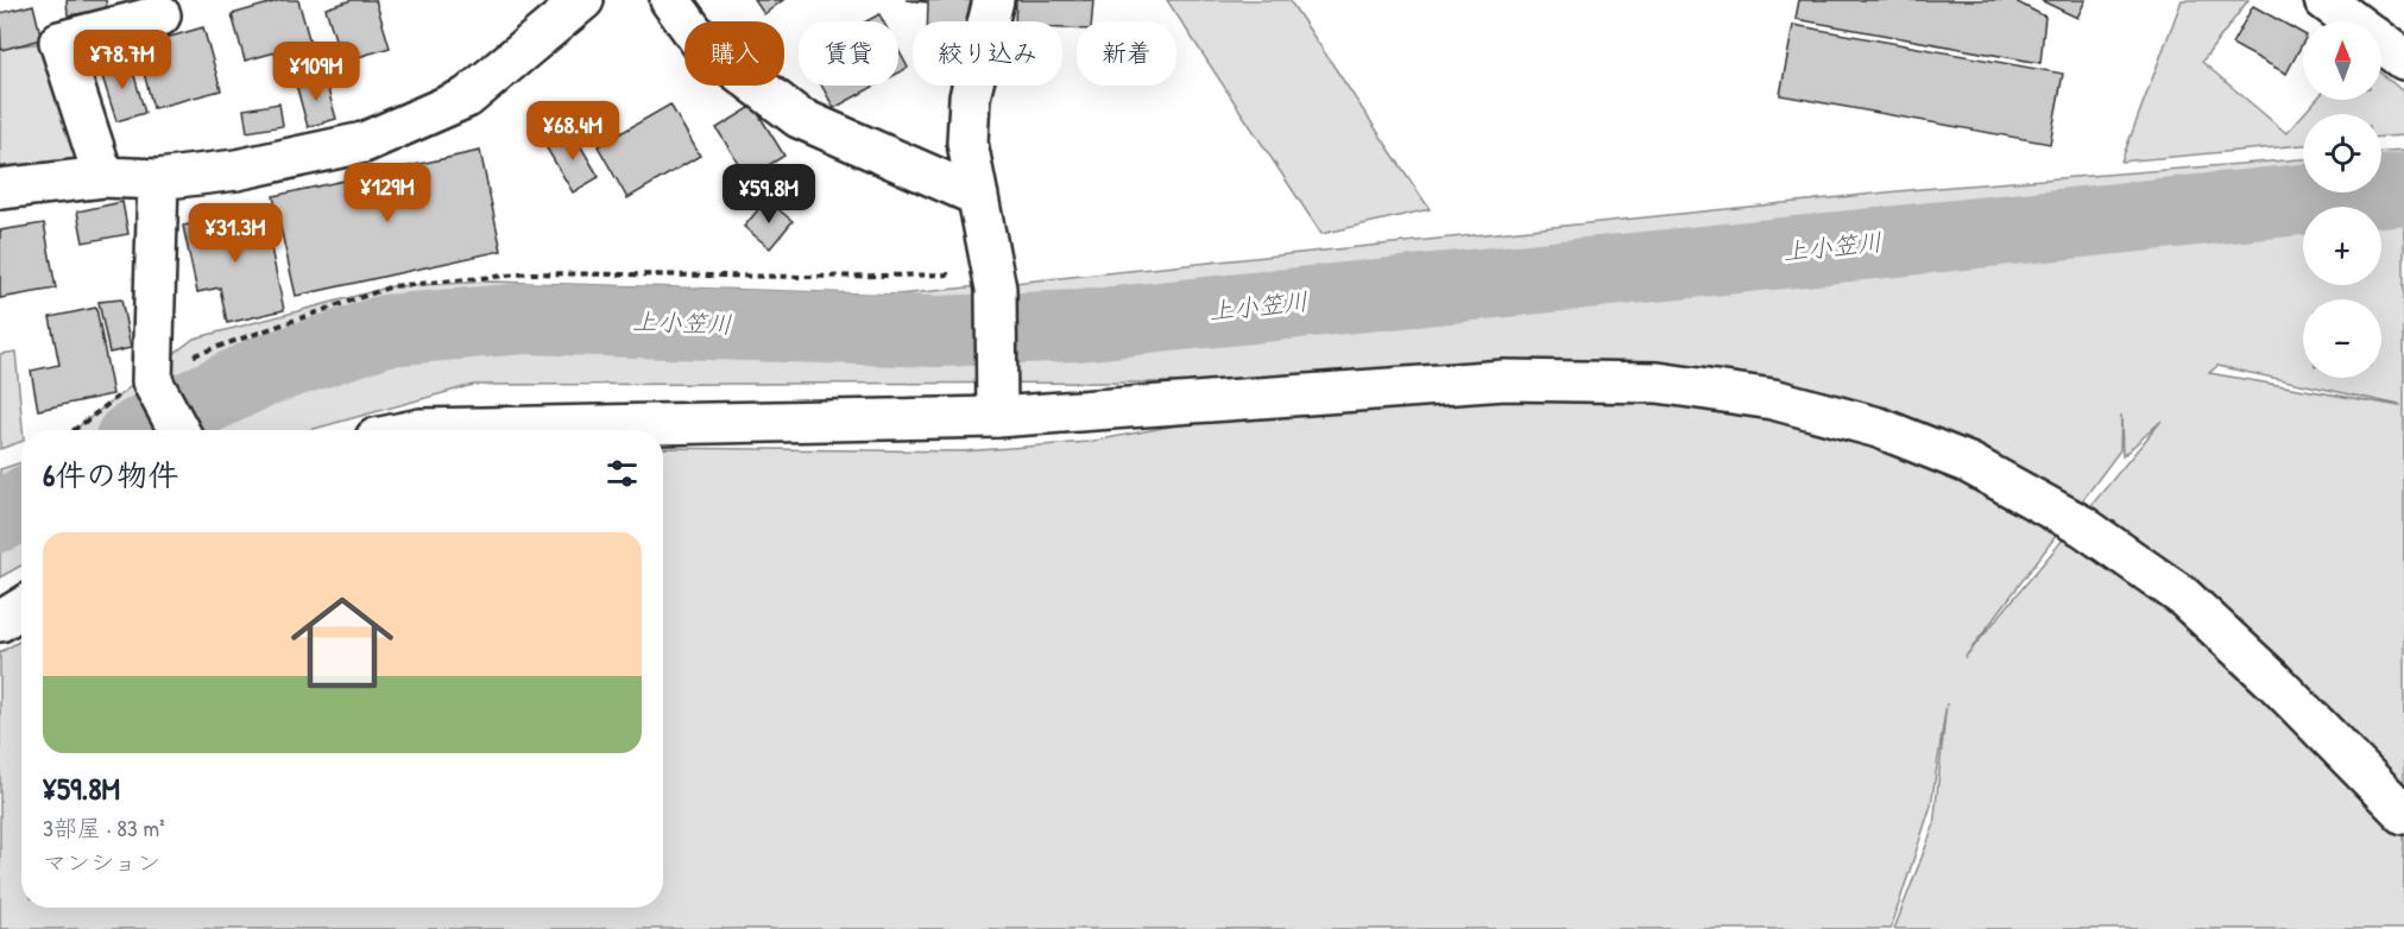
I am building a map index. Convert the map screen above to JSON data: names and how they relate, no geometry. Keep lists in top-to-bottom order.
{
  "water": ["上小笠川"],
  "north": "top",
  "page": {
    "map_buttons": ["+", "−"],
    "chip": [
      "購入",
      "賃貸",
      "絞り込み",
      "新着"
    ],
    "price": [
      "¥78.7M",
      "¥109M",
      "¥68.4M",
      "¥129M",
      "¥59.8M",
      "¥31.3M"
    ],
    "heading": "6件の物件",
    "list": [
      {
        "name": "¥59.8M",
        "note": "3部屋 · 83 m² · マンション"
      }
    ]
  }
}
